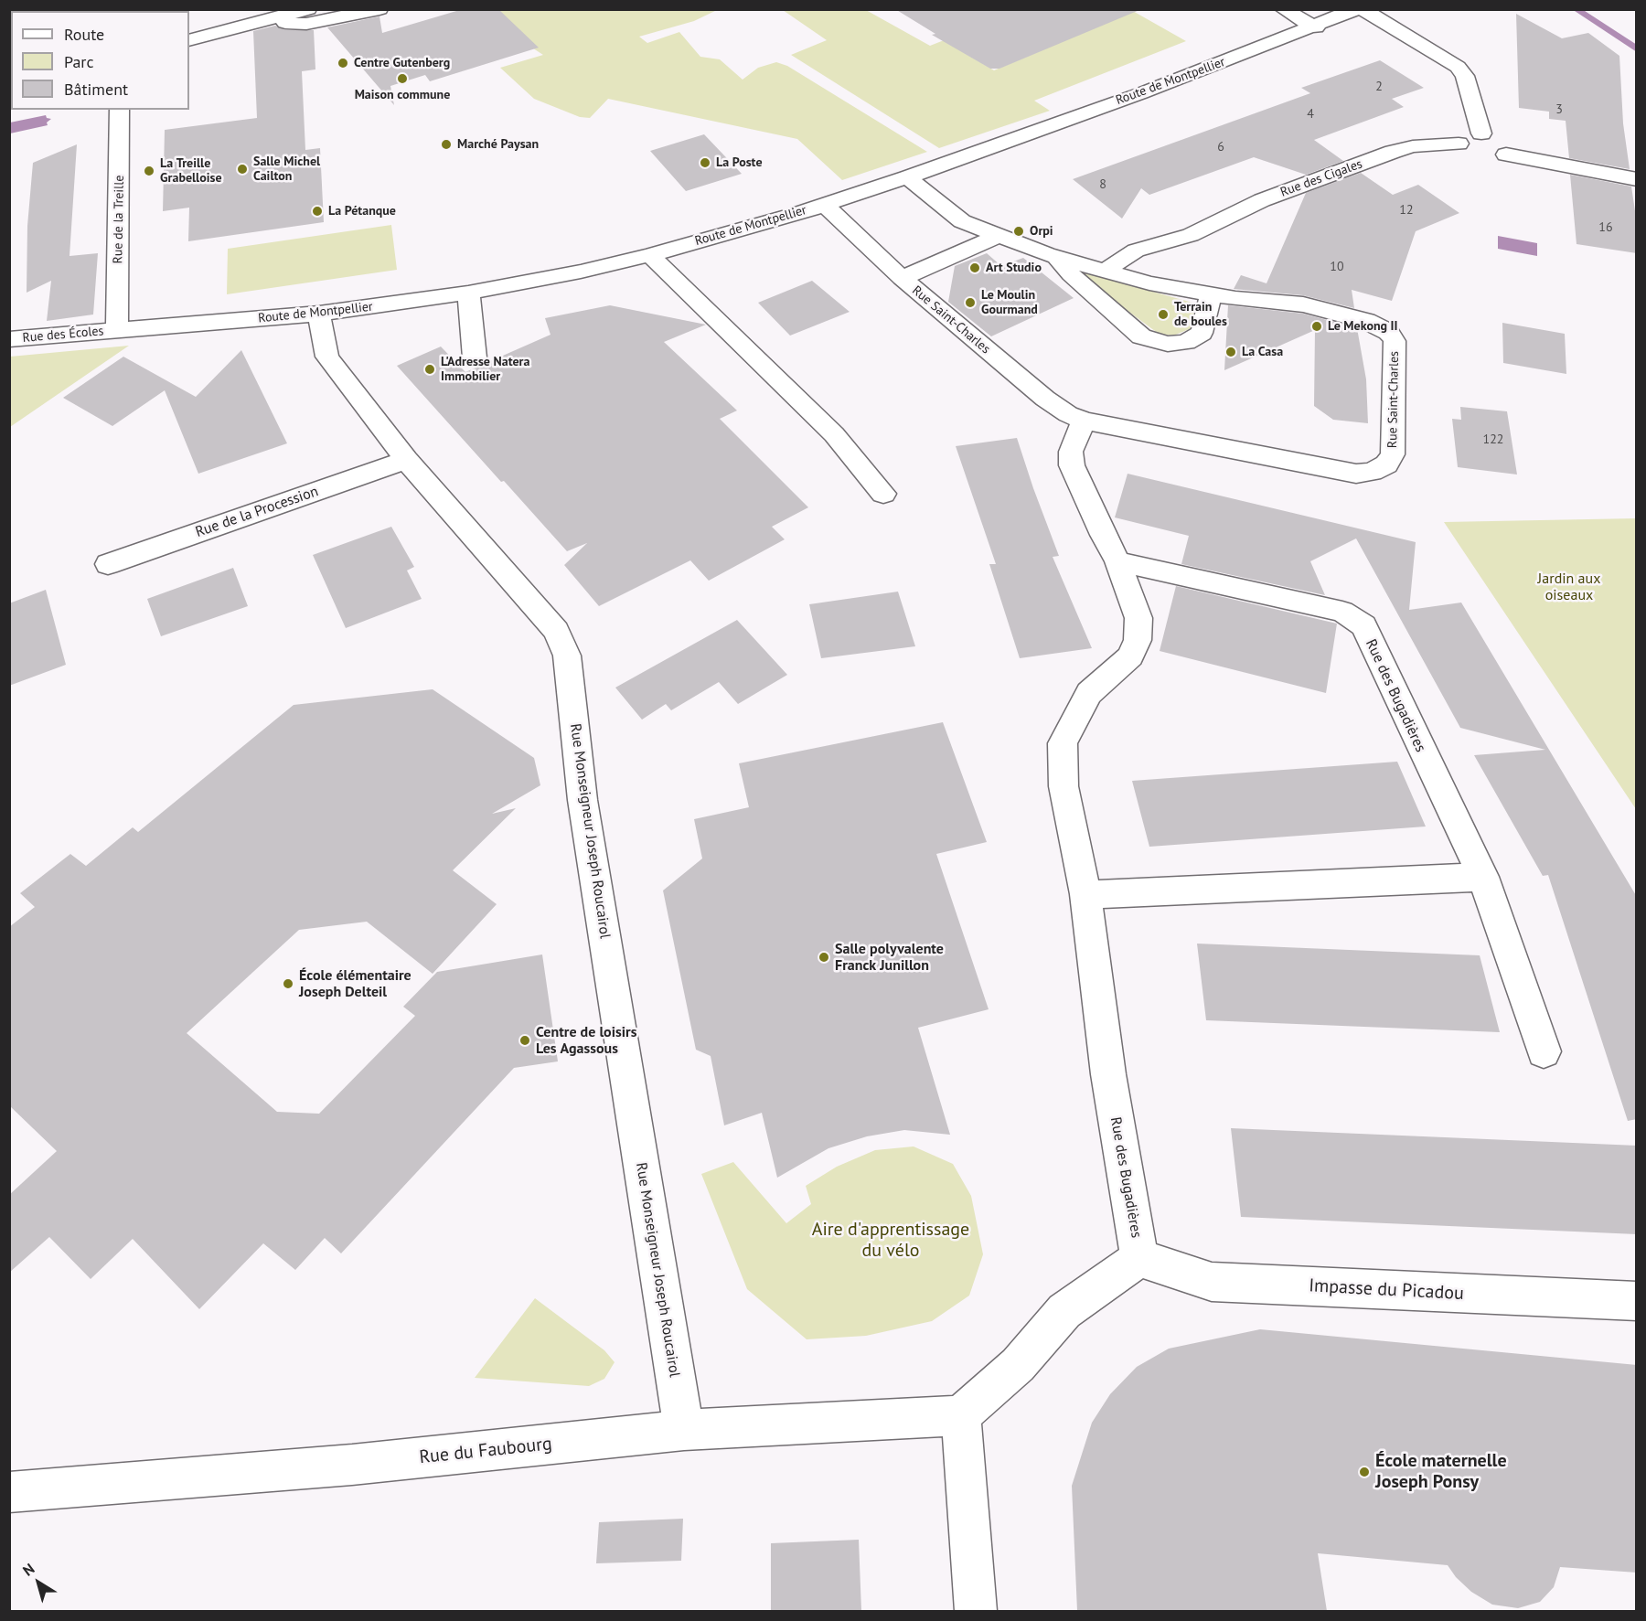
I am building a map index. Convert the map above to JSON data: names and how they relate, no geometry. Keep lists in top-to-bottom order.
{
  "streets": {
    "street": [
      "Route de Montpellier",
      "Rue des Cigales",
      "Rue de la Treille",
      "Rue Saint-Charles",
      "Rue des Écoles",
      "Rue de la Procession",
      "Rue des Bugadières",
      "Rue Monseigneur Joseph Roucairol",
      "Impasse du Picadou",
      "Rue du Faubourg"
    ]
  },
  "crossings": [
    ["Route de Montpellier", "Rue de la Treille"],
    ["Route de Montpellier", "Rue Saint-Charles"],
    ["Route de Montpellier", "Rue des Écoles"],
    ["Route de Montpellier", "Rue Monseigneur Joseph Roucairol"],
    ["Rue des Cigales", "Rue Saint-Charles"],
    ["Rue de la Treille", "Rue des Écoles"],
    ["Rue Saint-Charles", "Rue des Bugadières"],
    ["Rue de la Procession", "Rue Monseigneur Joseph Roucairol"],
    ["Rue des Bugadières", "Impasse du Picadou"],
    ["Rue des Bugadières", "Rue du Faubourg"],
    ["Rue Monseigneur Joseph Roucairol", "Rue du Faubourg"]
  ],
  "parks": ["Jardin aux oiseaux", "Aire d'apprentissage du vélo"],
  "places": [
    "Centre Gutenberg",
    "Maison commune",
    "Marché Paysan",
    "La Poste",
    "Salle Michel Cailton",
    "La Treille Grabelloise",
    "La Pétanque",
    "Orpi",
    "Art Studio",
    "Le Moulin Gourmand",
    "Terrain de boules",
    "Le Mekong II",
    "La Casa",
    "L'Adresse Natera Immobilier",
    "Salle polyvalente Franck Junillon",
    "École élémentaire Joseph Delteil",
    "Centre de loisirs Les Agassous",
    "École maternelle Joseph Ponsy"
  ],
  "house_numbers": [
    "2",
    "3",
    "4",
    "6",
    "8",
    "12",
    "16",
    "10",
    "122"
  ],
  "legend": ["Route", "Parc", "Bâtiment"],
  "north": "top left"
}
